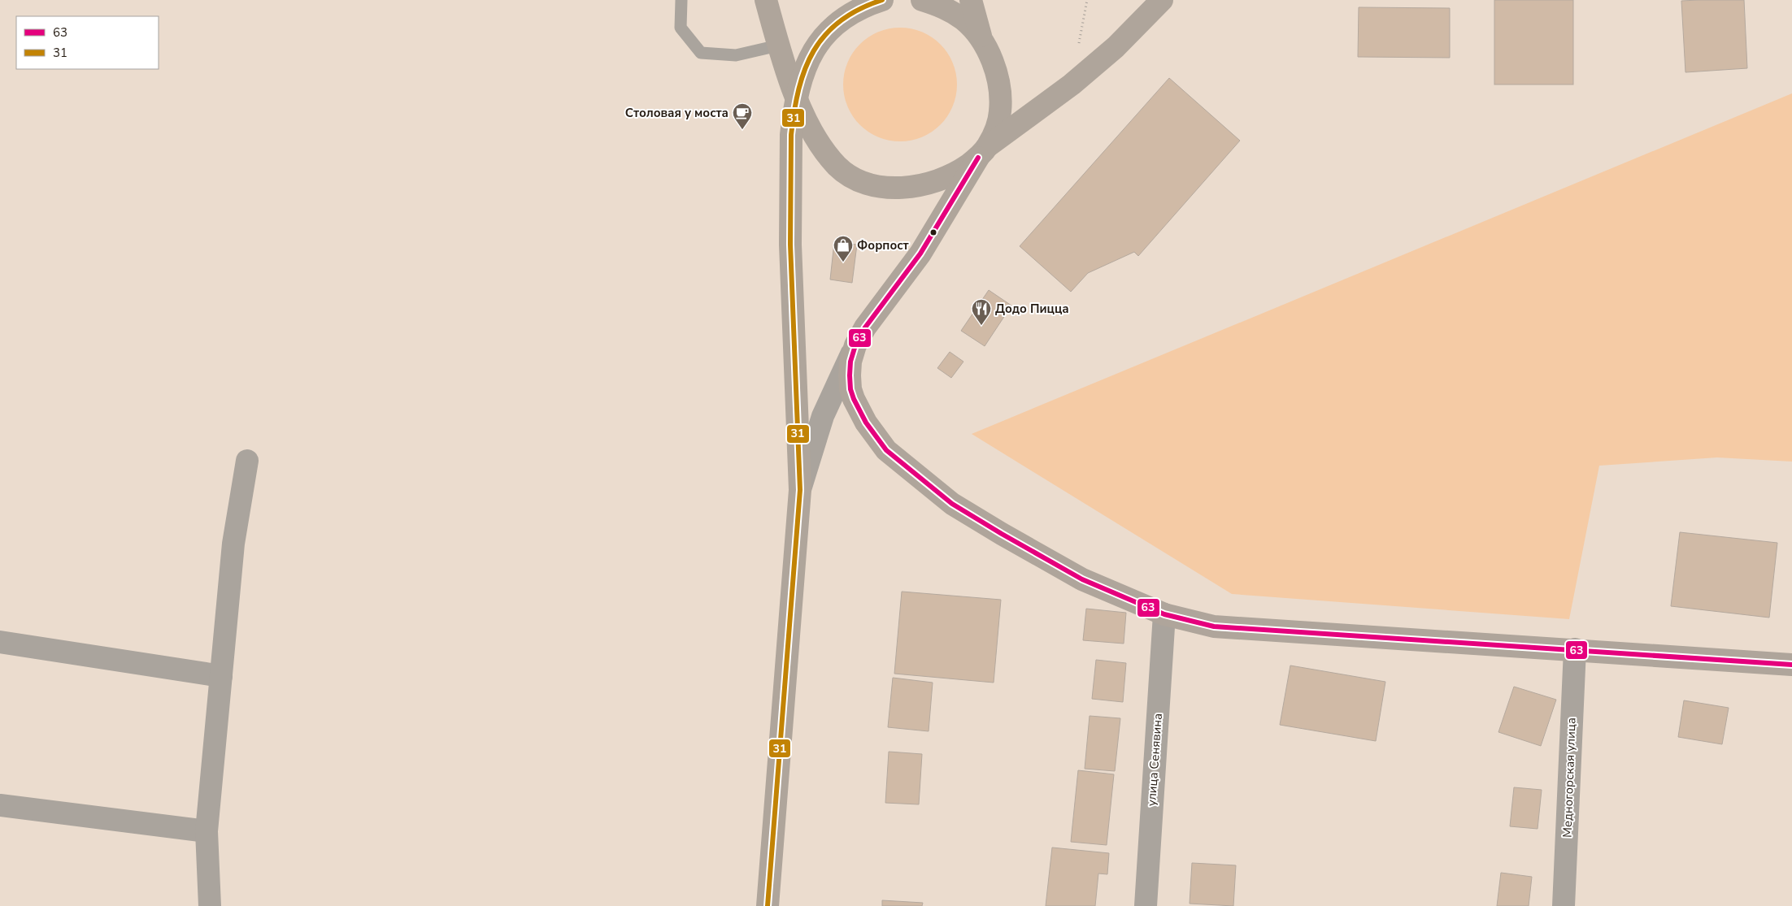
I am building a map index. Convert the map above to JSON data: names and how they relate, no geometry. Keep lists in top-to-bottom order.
{
  "streets": {
    "street": ["улица Сенявина", "Медногорская улица"]
  },
  "places": {
    "cafe": ["Столовая у моста"],
    "shop": ["Форпост"],
    "restaurant": ["Додо Пицца"]
  },
  "lines": ["transit line 31", "transit line 63"],
  "legend": ["63", "31"]
}
